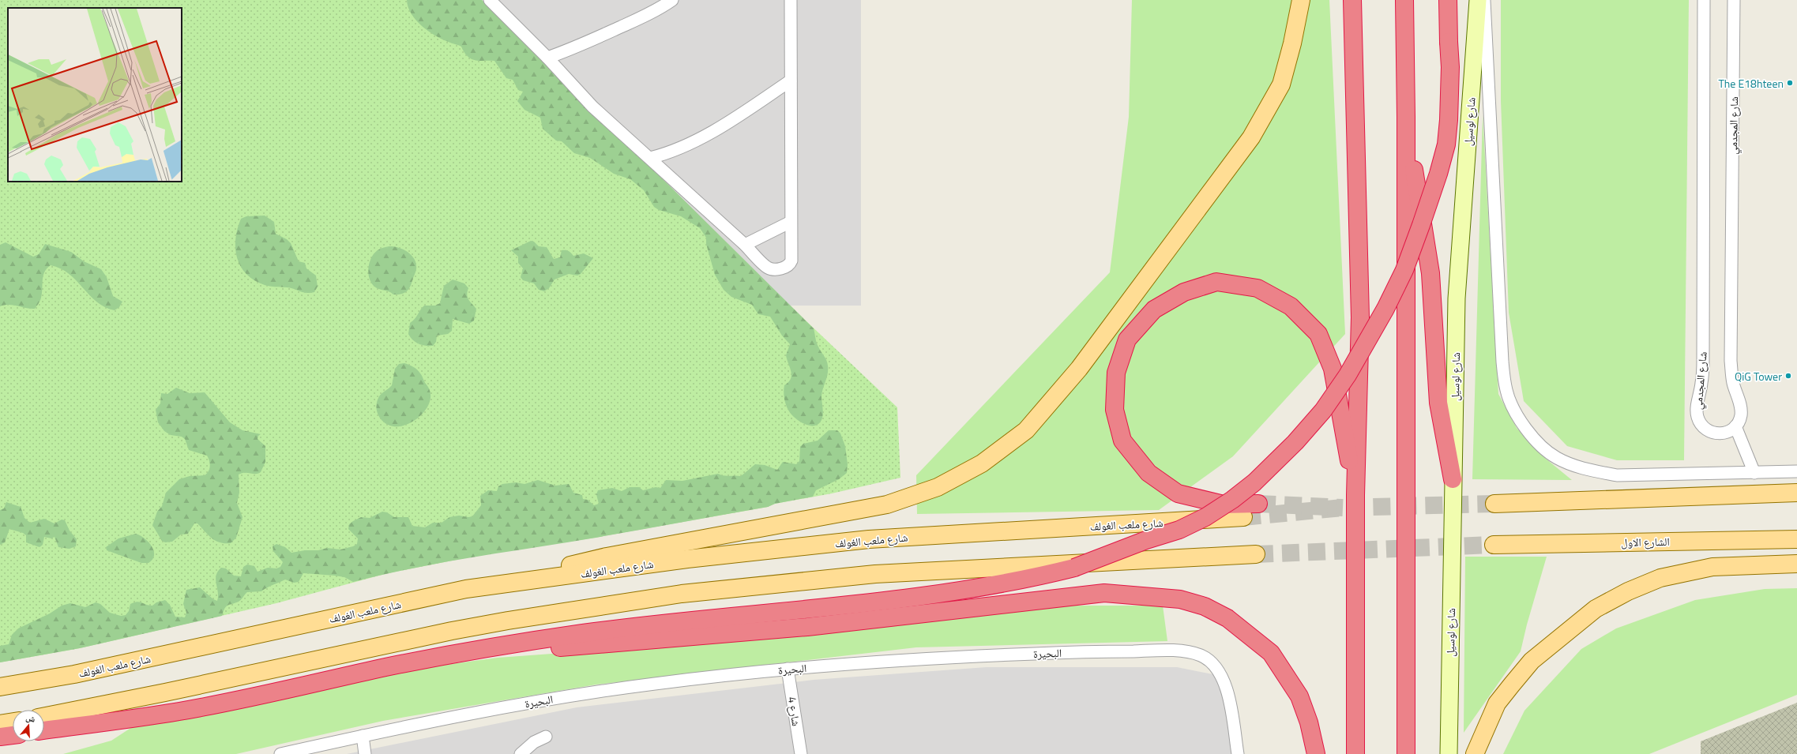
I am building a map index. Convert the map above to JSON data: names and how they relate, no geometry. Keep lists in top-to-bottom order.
{
  "streets": {
    "main road": ["شارع ملعب الغولف", "الشارع الاول"],
    "street": [
      "شارع لوسيل",
      "شارع المجدمي",
      "البحيرة",
      "شارع 4"
    ]
  },
  "crossings": [
    ["البحيرة", "شارع 4"]
  ],
  "places": ["The E18hteen", "QiG Tower"],
  "north": "top"
}
